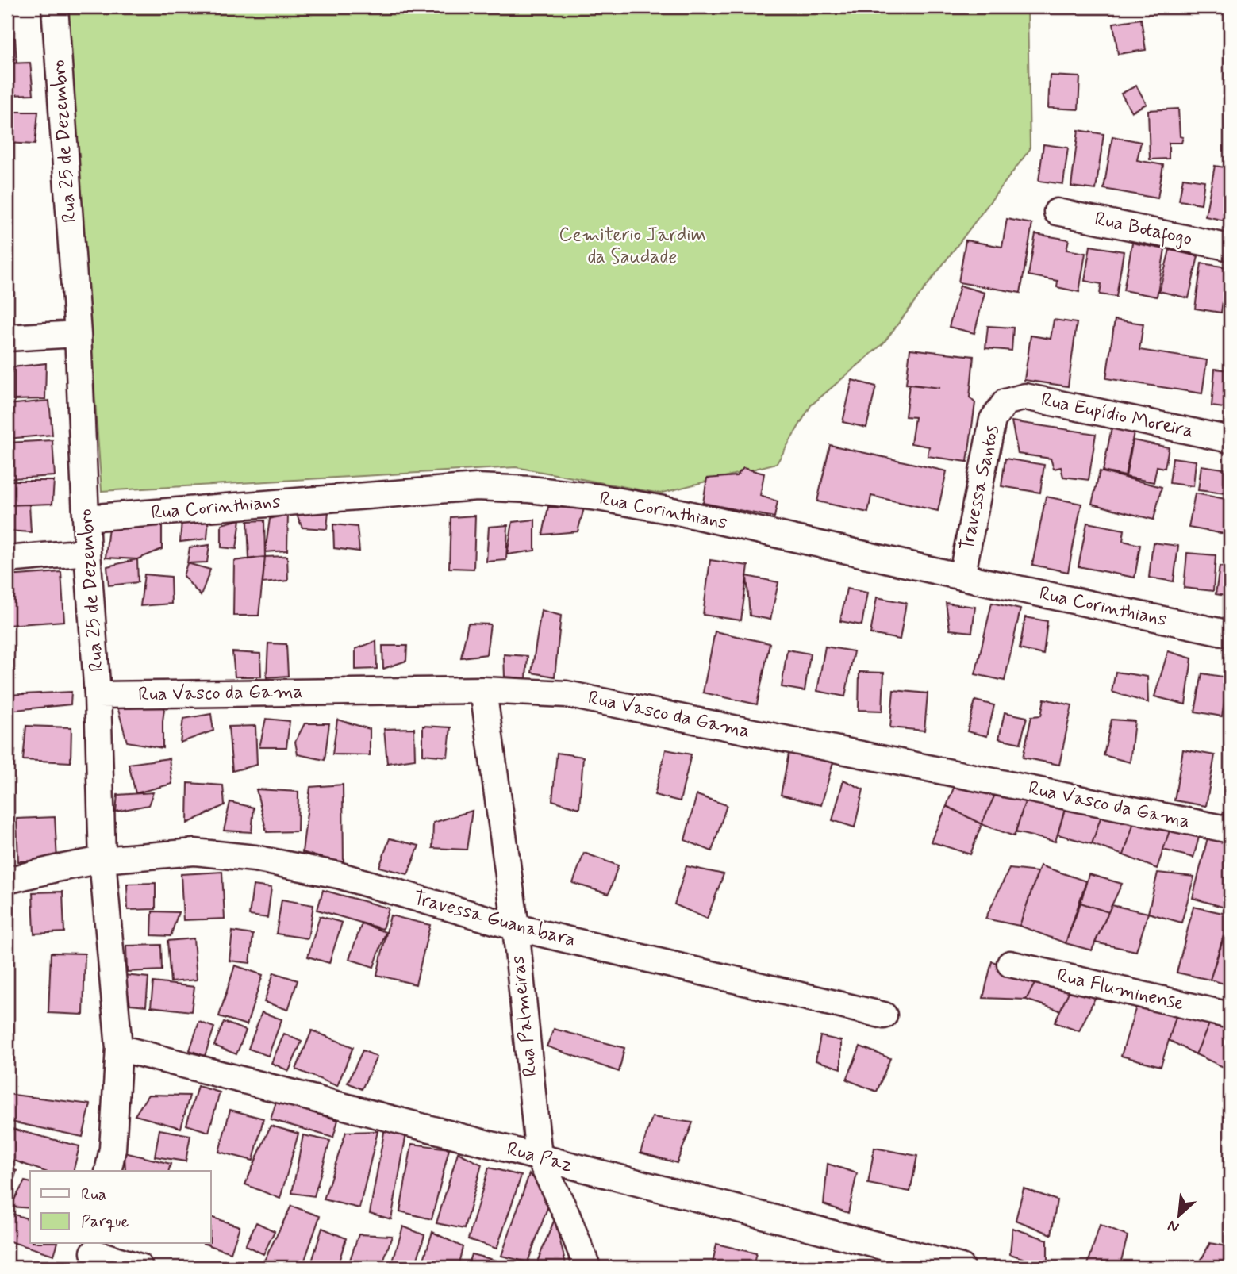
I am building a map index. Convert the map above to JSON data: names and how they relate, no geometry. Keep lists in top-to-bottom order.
{
  "streets": {
    "street": [
      "Rua 25 de Dezembro",
      "Rua Botafogo",
      "Rua Eupídio Moreira",
      "Travessa Santos",
      "Rua Corinthians",
      "Rua Vasco da Gama",
      "Travessa Guanabara",
      "Rua Fluminense",
      "Rua Palmeiras",
      "Rua Paz"
    ]
  },
  "crossings": [
    ["Rua 25 de Dezembro", "Rua Corinthians"],
    ["Rua 25 de Dezembro", "Rua Vasco da Gama"],
    ["Rua 25 de Dezembro", "Travessa Guanabara"],
    ["Rua 25 de Dezembro", "Rua Paz"],
    ["Rua Eupídio Moreira", "Travessa Santos"],
    ["Travessa Santos", "Rua Corinthians"],
    ["Rua Vasco da Gama", "Rua Palmeiras"],
    ["Travessa Guanabara", "Rua Palmeiras"],
    ["Rua Palmeiras", "Rua Paz"]
  ],
  "parks": ["Cemiterio Jardim da Saudade"],
  "legend": ["Rua", "Parque"],
  "north": "bottom left"
}
